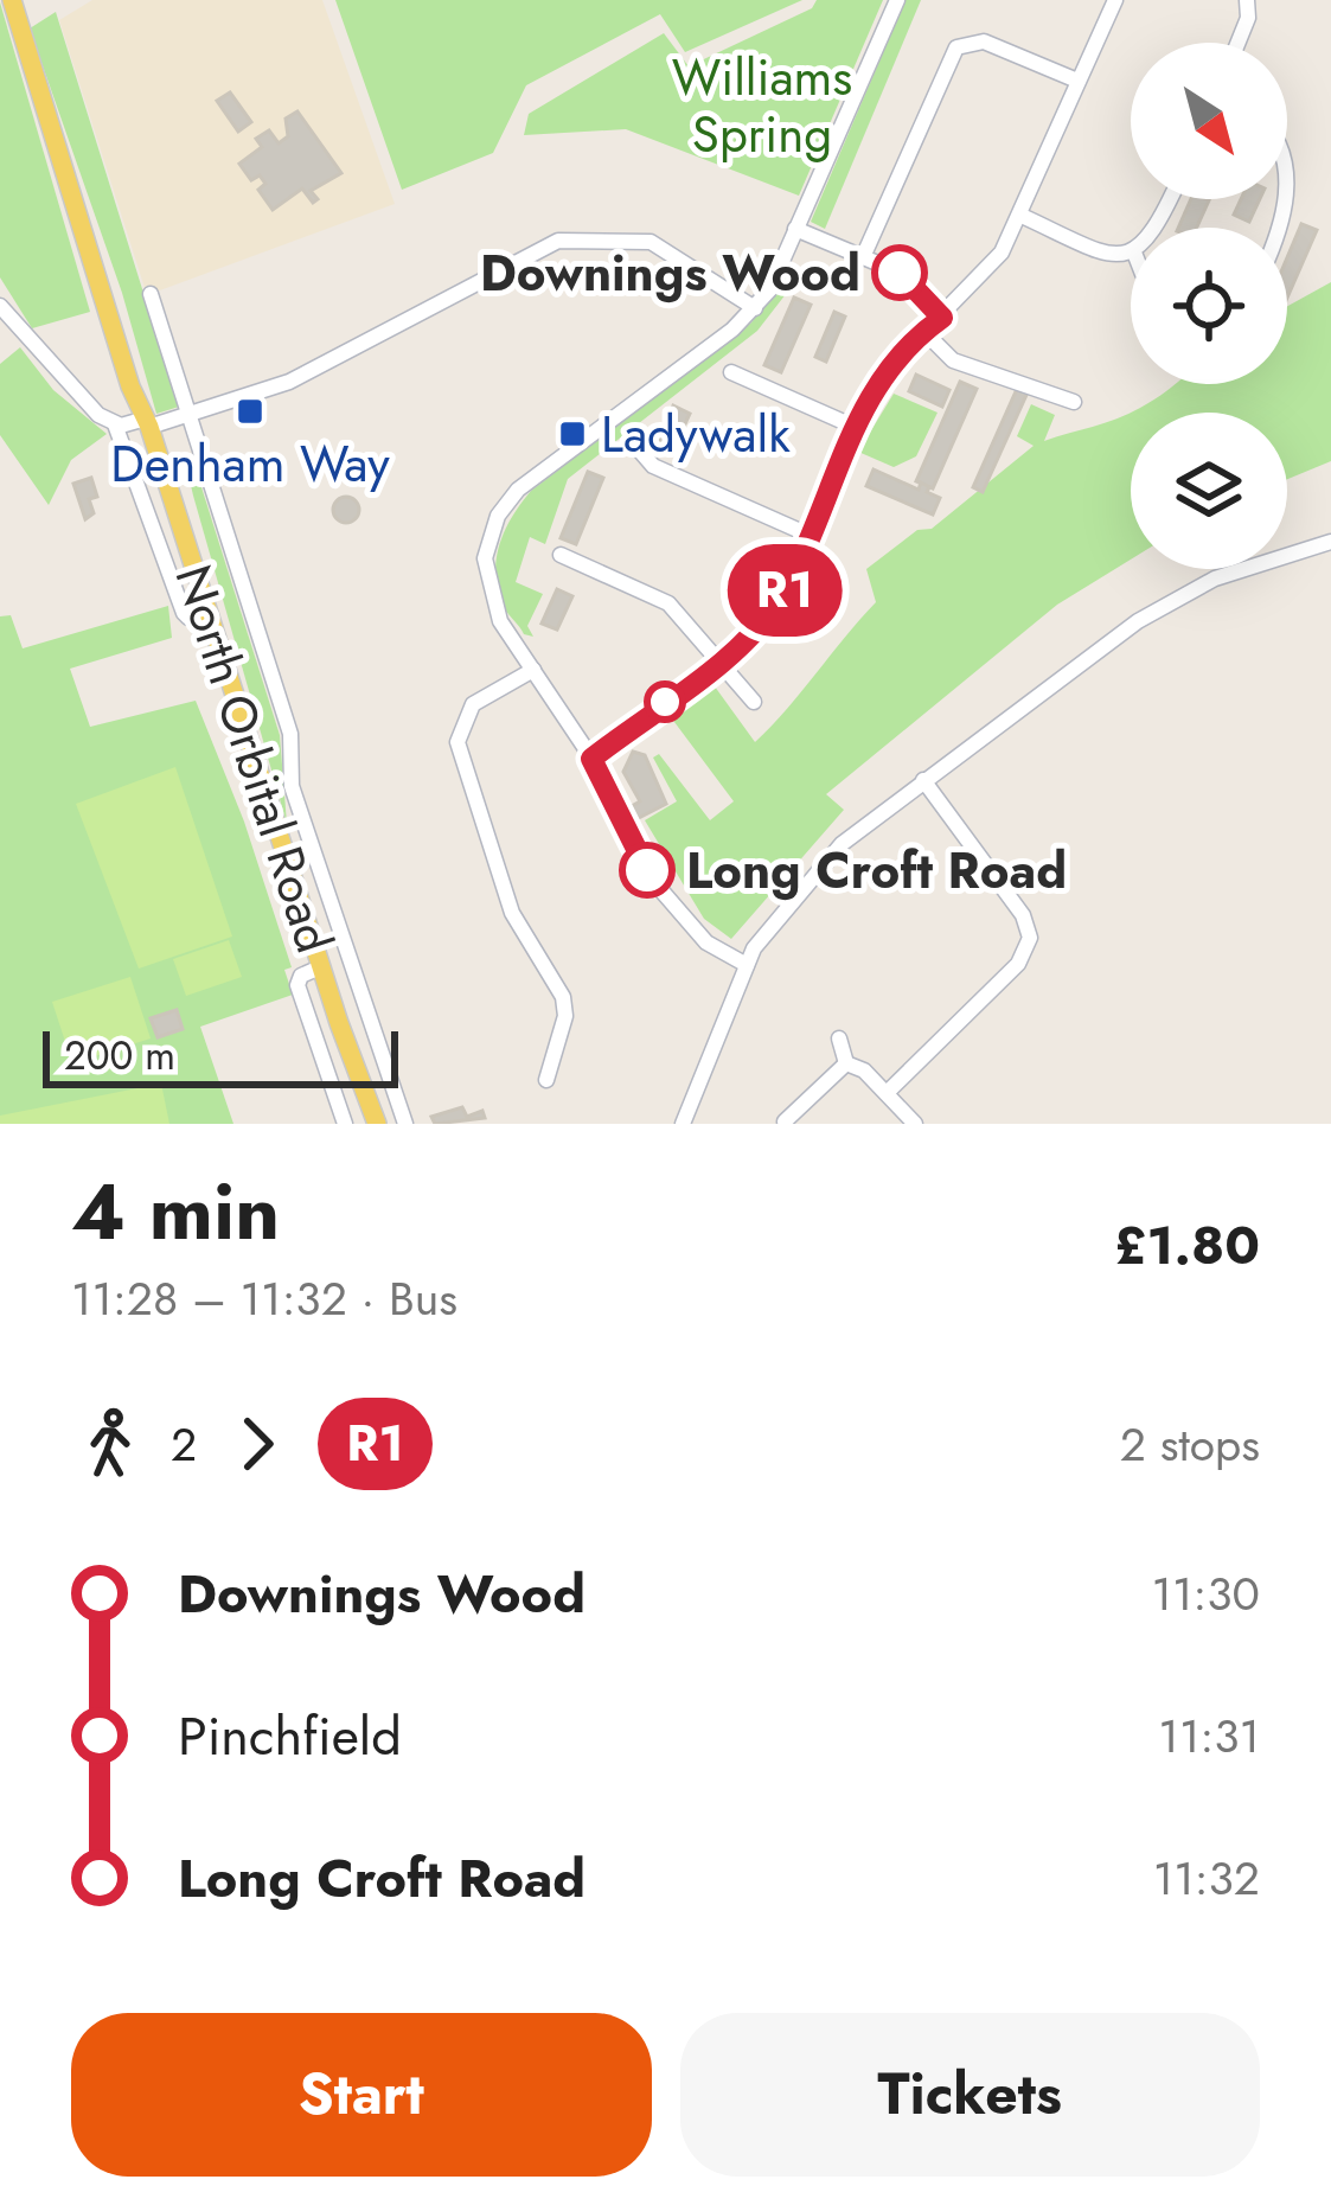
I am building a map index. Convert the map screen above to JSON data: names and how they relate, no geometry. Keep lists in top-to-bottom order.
{
  "streets": {
    "main road": ["North Orbital Road"]
  },
  "parks": ["Williams Spring"],
  "places": {
    "other": ["Downings Wood", "Long Croft Road"],
    "transit": ["Denham Way", "Ladywalk"]
  },
  "lines": ["bus line R1"],
  "scale_bar": "200 m",
  "north": "bottom right",
  "page": {
    "on_map": "R1",
    "scale": "200 m",
    "heading": ["4 min", "11:28 – 11:32 · Bus", "£1.80"],
    "legs": ["2", "R1", "2 stops"],
    "list": [
      {
        "name": "Downings Wood",
        "value": "11:30"
      },
      {
        "name": "Pinchfield",
        "value": "11:31"
      },
      {
        "name": "Long Croft Road",
        "value": "11:32"
      }
    ],
    "buttons": ["Start", "Tickets"]
  }
}
